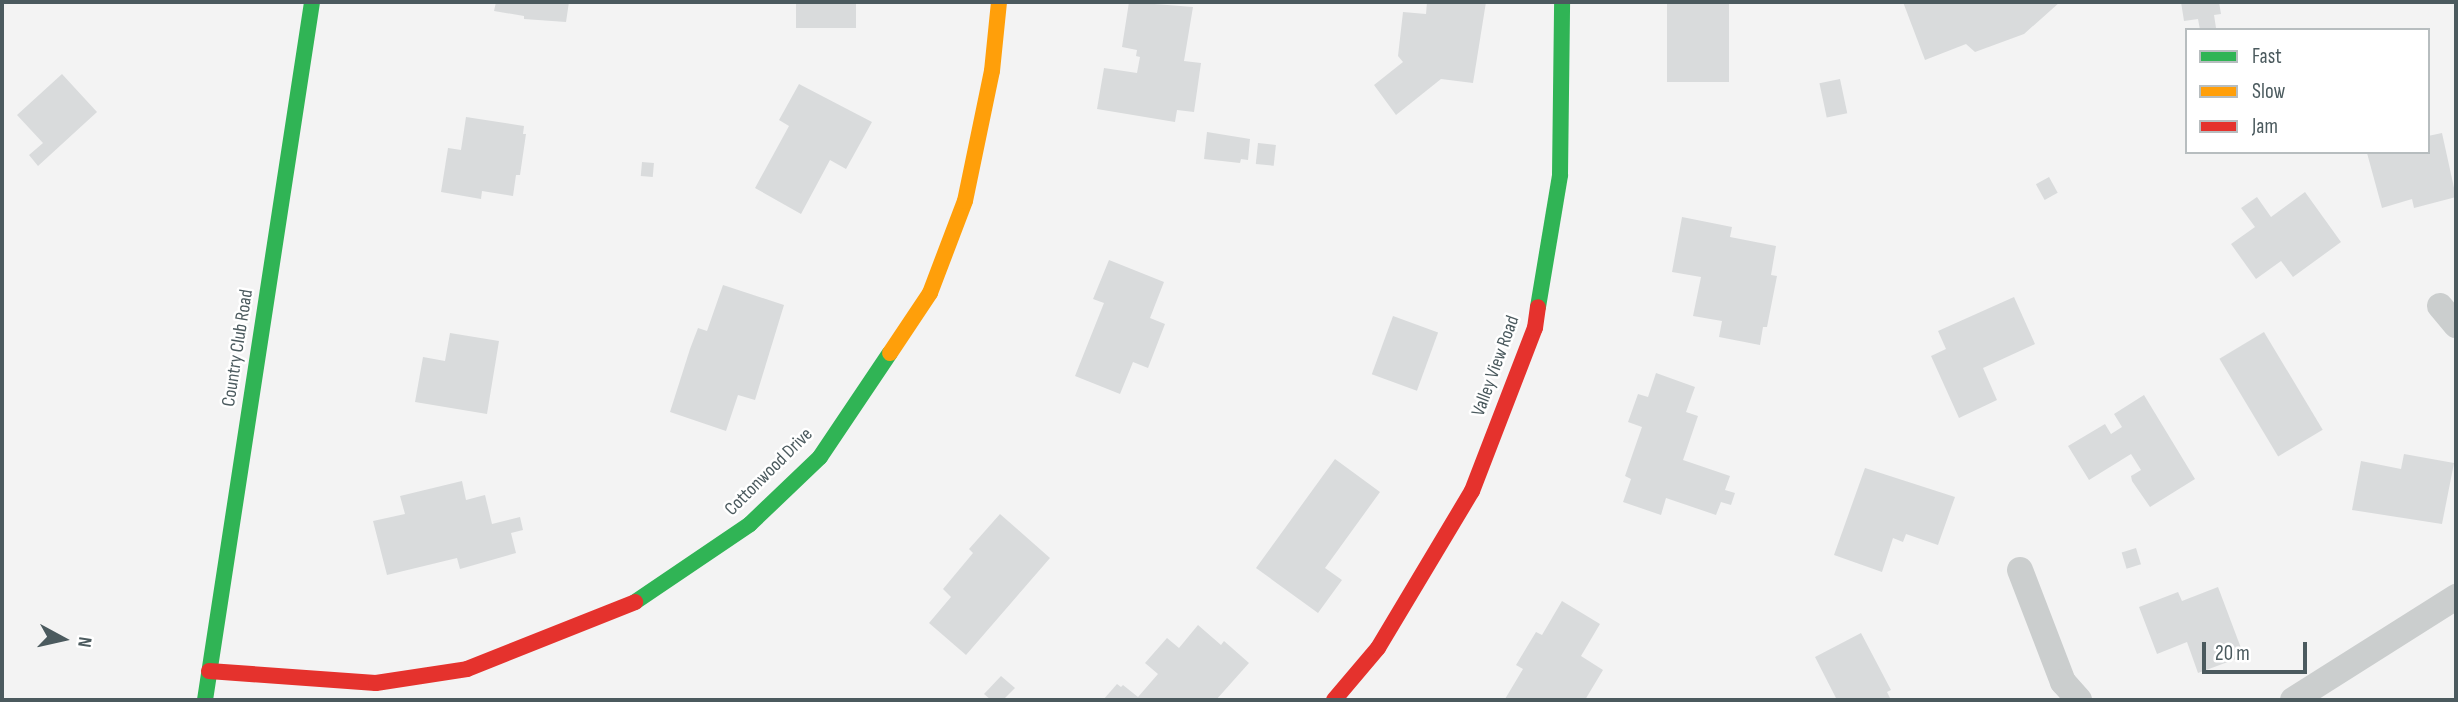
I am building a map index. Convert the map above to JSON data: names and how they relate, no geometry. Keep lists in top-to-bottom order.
{
  "streets": {
    "street": ["Country Club Road", "Valley View Road", "Cottonwood Drive"]
  },
  "crossings": [
    ["Country Club Road", "Cottonwood Drive"]
  ],
  "legend": ["Fast", "Slow", "Jam"],
  "scale_bar": "20 m",
  "north": "right"
}
